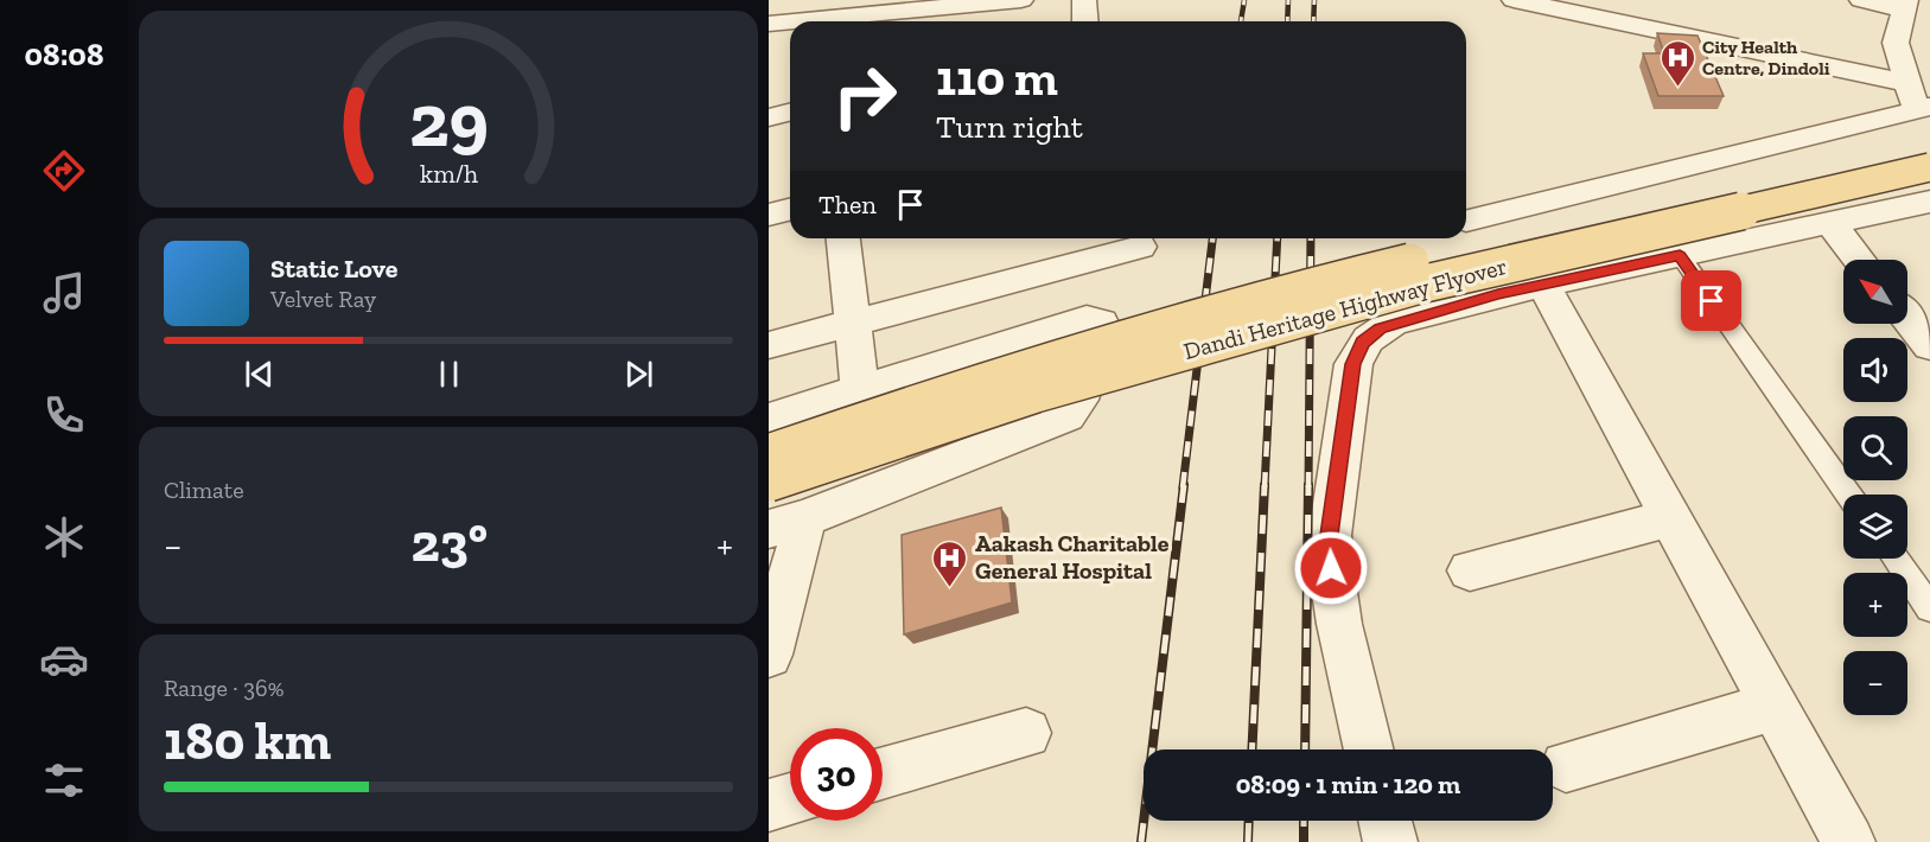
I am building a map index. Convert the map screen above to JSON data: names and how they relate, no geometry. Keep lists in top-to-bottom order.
{
  "streets": {
    "main road": ["Dandi Heritage Highway Flyover"]
  },
  "places": {
    "hospital": ["City Health Centre, Dindoli", "Aakash Charitable General Hospital"]
  },
  "north": "top left",
  "page": {
    "tabs": "08:08",
    "turn": ["110 m", "Turn right"],
    "then": "Then",
    "song": ["Static Love", "Velvet Ray"],
    "map_buttons": ["+", "−"],
    "tile": [
      "Climate",
      ["Range · 36%", "180 km"]
    ],
    "heat": ["−", "23°", "+"],
    "limit": "30",
    "trip": "08:09 · 1 min · 120 m",
    "gauge": ["29", "km/h"]
  }
}
